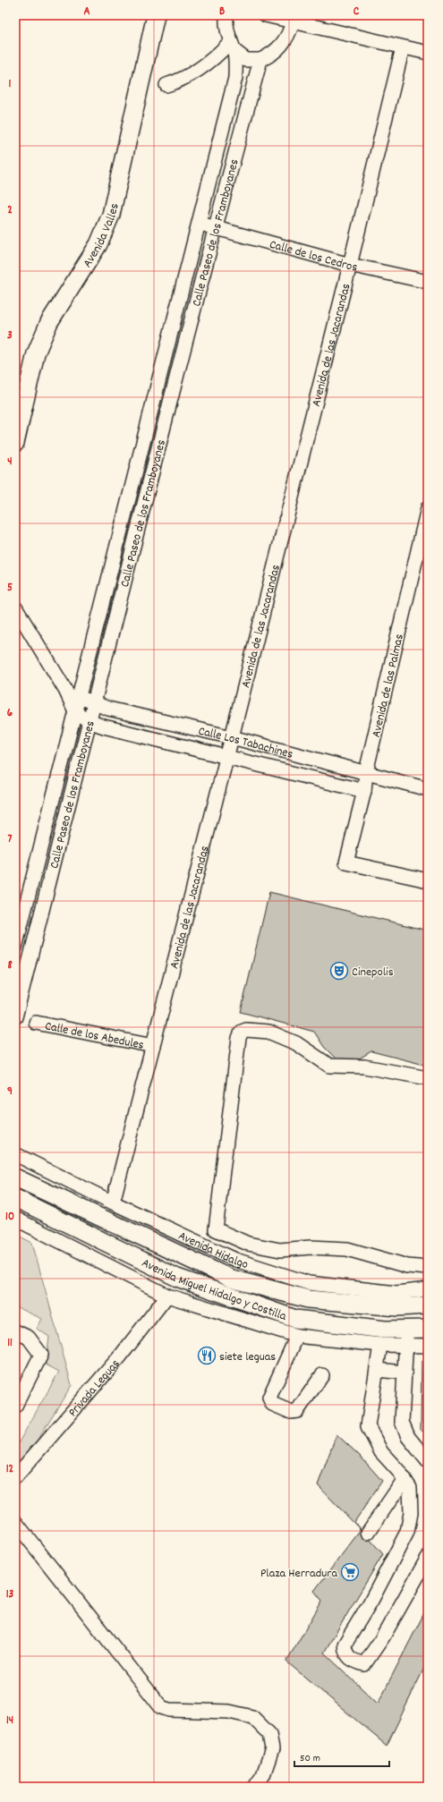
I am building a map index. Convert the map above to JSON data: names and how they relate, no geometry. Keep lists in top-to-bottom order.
{
  "streets": {
    "main road": ["Avenida Valles", "Avenida Miguel Hidalgo y Costilla"],
    "street": [
      "Calle Paseo de los Framboyanes",
      "Calle de los Cedros",
      "Avenida de las Jacarandas",
      "Avenida de las Palmas",
      "Calle Los Tabachines",
      "Calle de los Abedules",
      "Avenida Hidalgo",
      "Privada Leguas"
    ]
  },
  "crossings": [
    ["Calle Paseo de los Framboyanes", "Calle de los Cedros"],
    ["Calle Paseo de los Framboyanes", "Calle Los Tabachines"],
    ["Calle de los Cedros", "Avenida de las Jacarandas"],
    ["Avenida de las Jacarandas", "Calle Los Tabachines"],
    ["Avenida de las Jacarandas", "Calle de los Abedules"],
    ["Avenida de las Jacarandas", "Avenida Hidalgo"],
    ["Avenida de las Palmas", "Calle Los Tabachines"],
    ["Avenida Hidalgo", "Avenida Miguel Hidalgo y Costilla"]
  ],
  "places": {
    "theatre": ["Cinepolis"],
    "restaurant": ["siete leguas"],
    "supermarket": ["Plaza Herradura"]
  },
  "scale_bar": "50 m",
  "grid": {
    "columns": ["A", "B", "C"],
    "rows": [
      "1",
      "2",
      "3",
      "4",
      "5",
      "6",
      "7",
      "8",
      "9",
      "10",
      "11",
      "12",
      "13",
      "14"
    ]
  }
}
